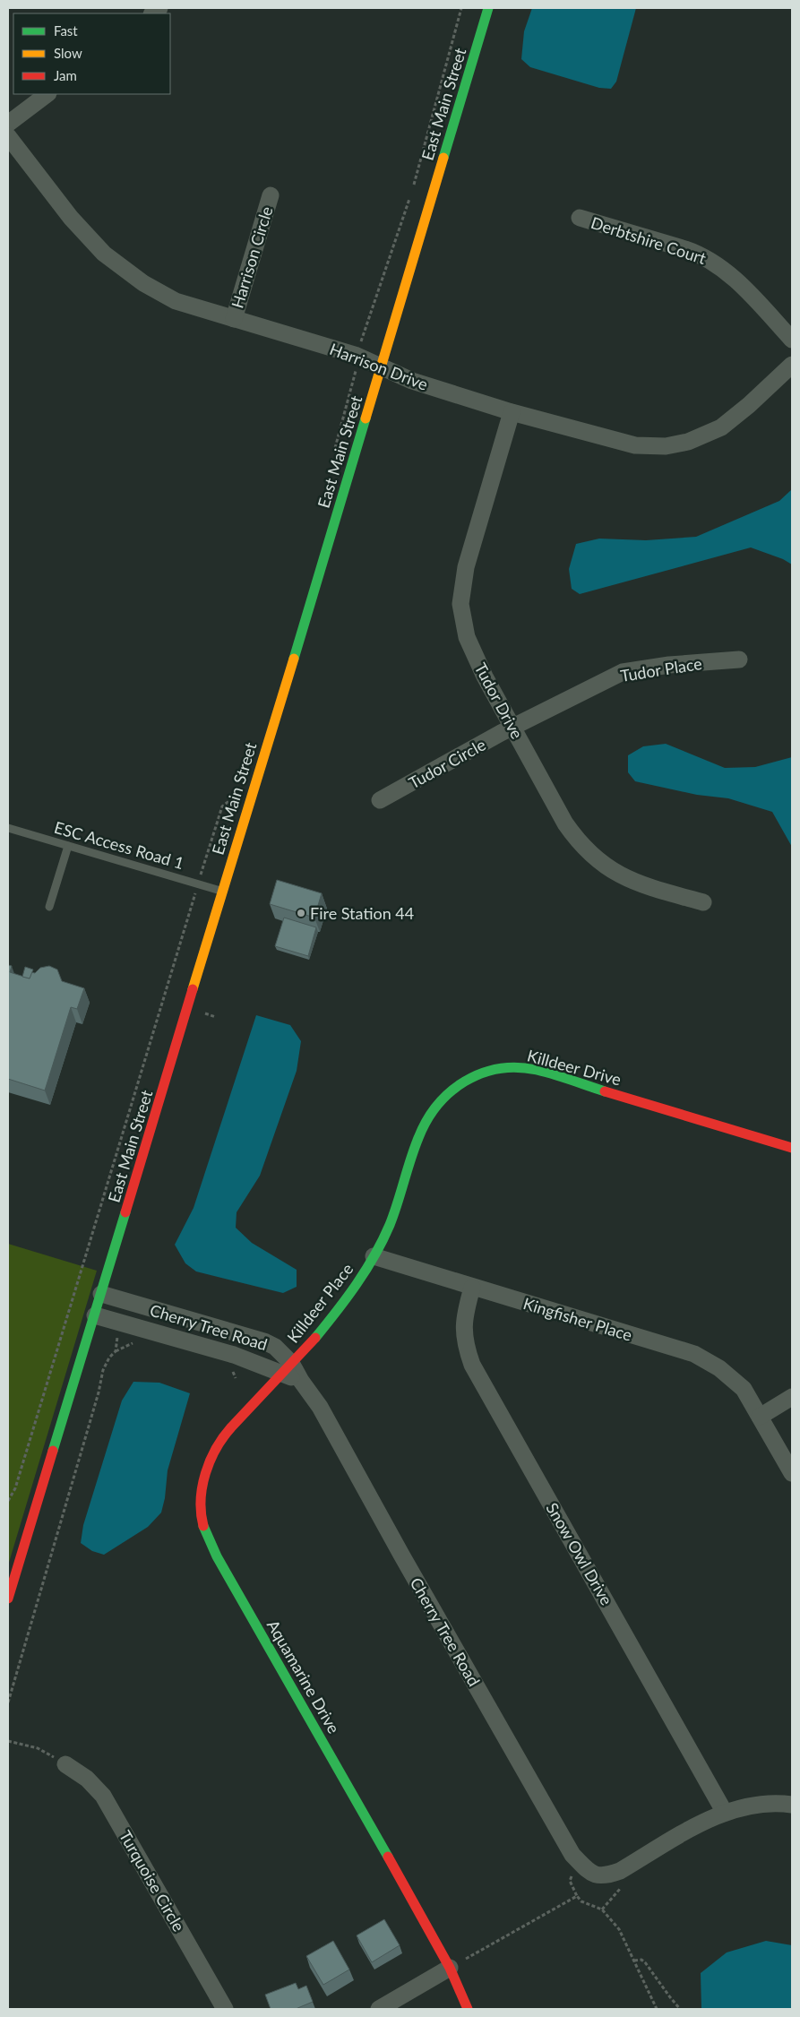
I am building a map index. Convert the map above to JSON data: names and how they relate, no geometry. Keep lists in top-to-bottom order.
{
  "streets": {
    "main road": [
      "East Main Street",
      "Killdeer Drive",
      "Killdeer Place",
      "Aquamarine Drive"
    ],
    "street": [
      "Derbtshire Court",
      "Harrison Circle",
      "Harrison Drive",
      "Tudor Place",
      "Tudor Drive",
      "Tudor Circle",
      "Kingfisher Place",
      "Cherry Tree Road",
      "Snow Owl Drive",
      "Turquoise Circle"
    ],
    "lane": ["ESC Access Road 1"]
  },
  "crossings": [
    ["East Main Street", "Harrison Drive"],
    ["East Main Street", "ESC Access Road 1"],
    ["East Main Street", "Cherry Tree Road"],
    ["Harrison Circle", "Harrison Drive"],
    ["Harrison Drive", "Tudor Drive"],
    ["Tudor Place", "Tudor Drive"],
    ["Tudor Place", "Tudor Circle"],
    ["Tudor Drive", "Tudor Circle"],
    ["Killdeer Drive", "Killdeer Place"],
    ["Killdeer Drive", "Kingfisher Place"],
    ["Killdeer Place", "Kingfisher Place"],
    ["Killdeer Place", "Cherry Tree Road"],
    ["Killdeer Place", "Aquamarine Drive"],
    ["Kingfisher Place", "Snow Owl Drive"],
    ["Cherry Tree Road", "Snow Owl Drive"],
    ["Cherry Tree Road", "Aquamarine Drive"]
  ],
  "places": ["Fire Station 44"],
  "legend": ["Fast", "Slow", "Jam"]
}
